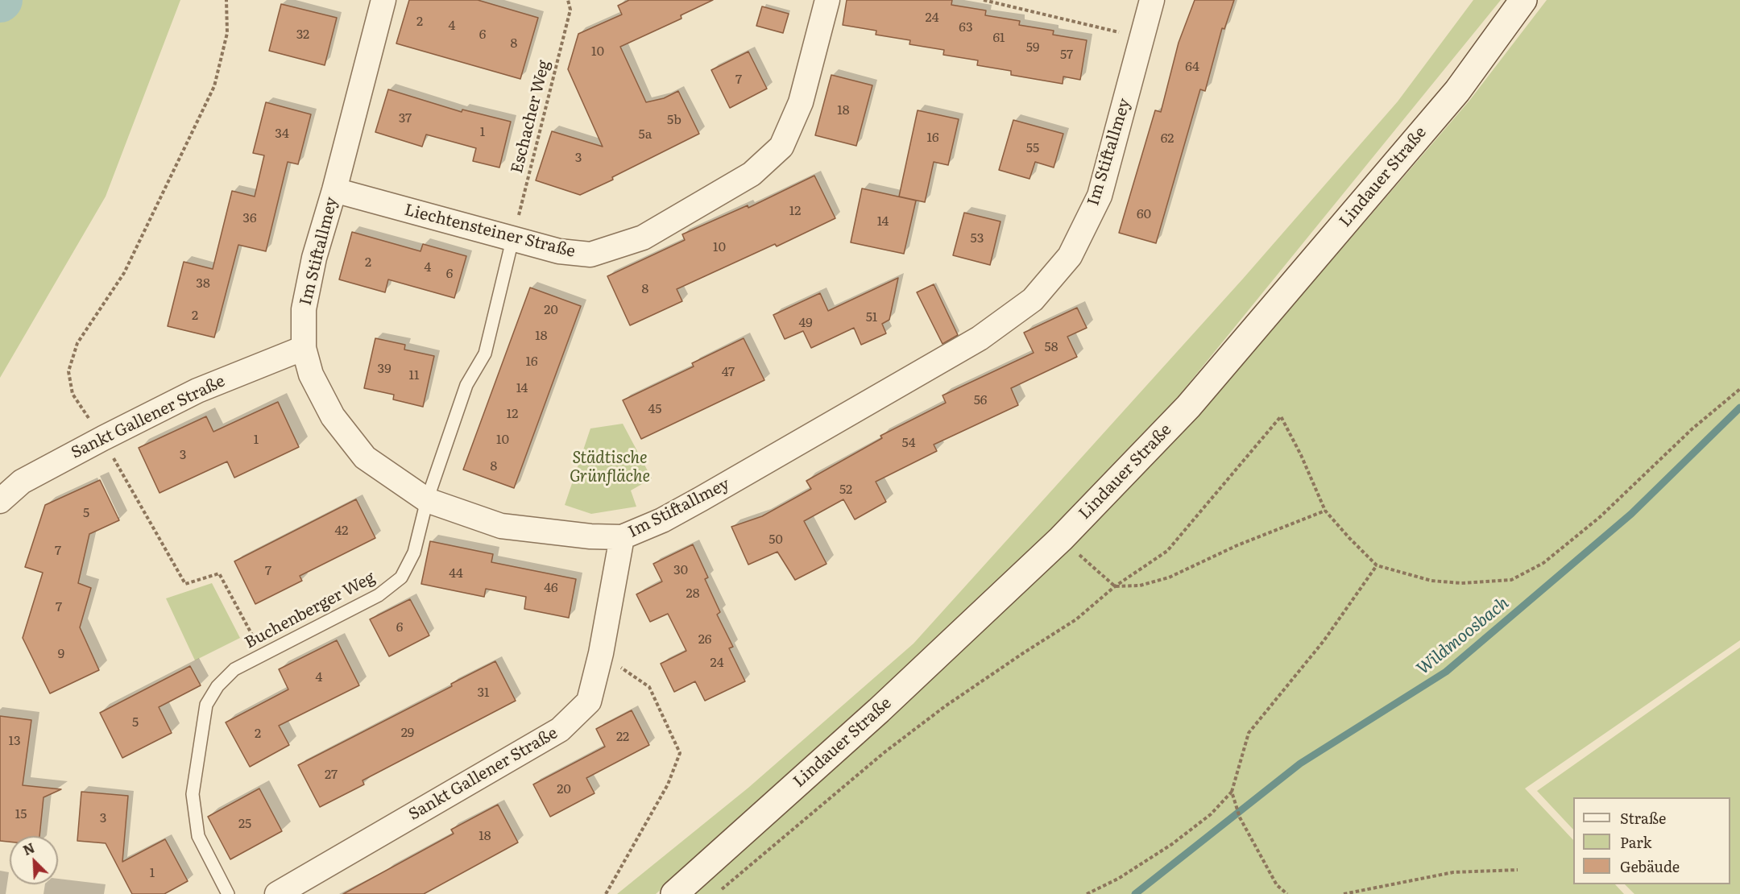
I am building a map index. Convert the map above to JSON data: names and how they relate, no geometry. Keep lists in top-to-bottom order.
{
  "streets": {
    "main road": ["Lindauer Straße"],
    "street": ["Im Stiftallmey", "Liechtensteiner Straße", "Sankt Gallener Straße"],
    "lane": ["Buchenberger Weg"],
    "path": ["Eschacher Weg"]
  },
  "crossings": [
    ["Eschacher Weg", "Liechtensteiner Straße"],
    ["Eschacher Weg", "Buchenberger Weg"],
    ["Im Stiftallmey", "Liechtensteiner Straße"],
    ["Im Stiftallmey", "Sankt Gallener Straße"],
    ["Im Stiftallmey", "Buchenberger Weg"],
    ["Liechtensteiner Straße", "Buchenberger Weg"]
  ],
  "water": ["Wildmoosbach"],
  "parks": ["Städtische Grünfläche"],
  "house_numbers": [
    "24",
    "2",
    "4",
    "63",
    "32",
    "6",
    "61",
    "8",
    "59",
    "10",
    "57",
    "64",
    "7",
    "18",
    "37",
    "5b",
    "1",
    "34",
    "5a",
    "16",
    "62",
    "55",
    "3",
    "12",
    "60",
    "36",
    "14",
    "53",
    "10",
    "2",
    "4",
    "6",
    "38",
    "8",
    "20",
    "2",
    "51",
    "49",
    "18",
    "58",
    "16",
    "39",
    "47",
    "11",
    "14",
    "56",
    "45",
    "12",
    "1",
    "10",
    "54",
    "3",
    "8",
    "52",
    "5",
    "42",
    "50",
    "7",
    "30",
    "7",
    "44",
    "46",
    "28",
    "7",
    "6",
    "26",
    "9",
    "24",
    "4",
    "31",
    "5",
    "29",
    "2",
    "22",
    "13",
    "27",
    "20",
    "15",
    "3",
    "25",
    "18",
    "1"
  ],
  "legend": ["Straße", "Park", "Gebäude"],
  "north": "top left"
}
